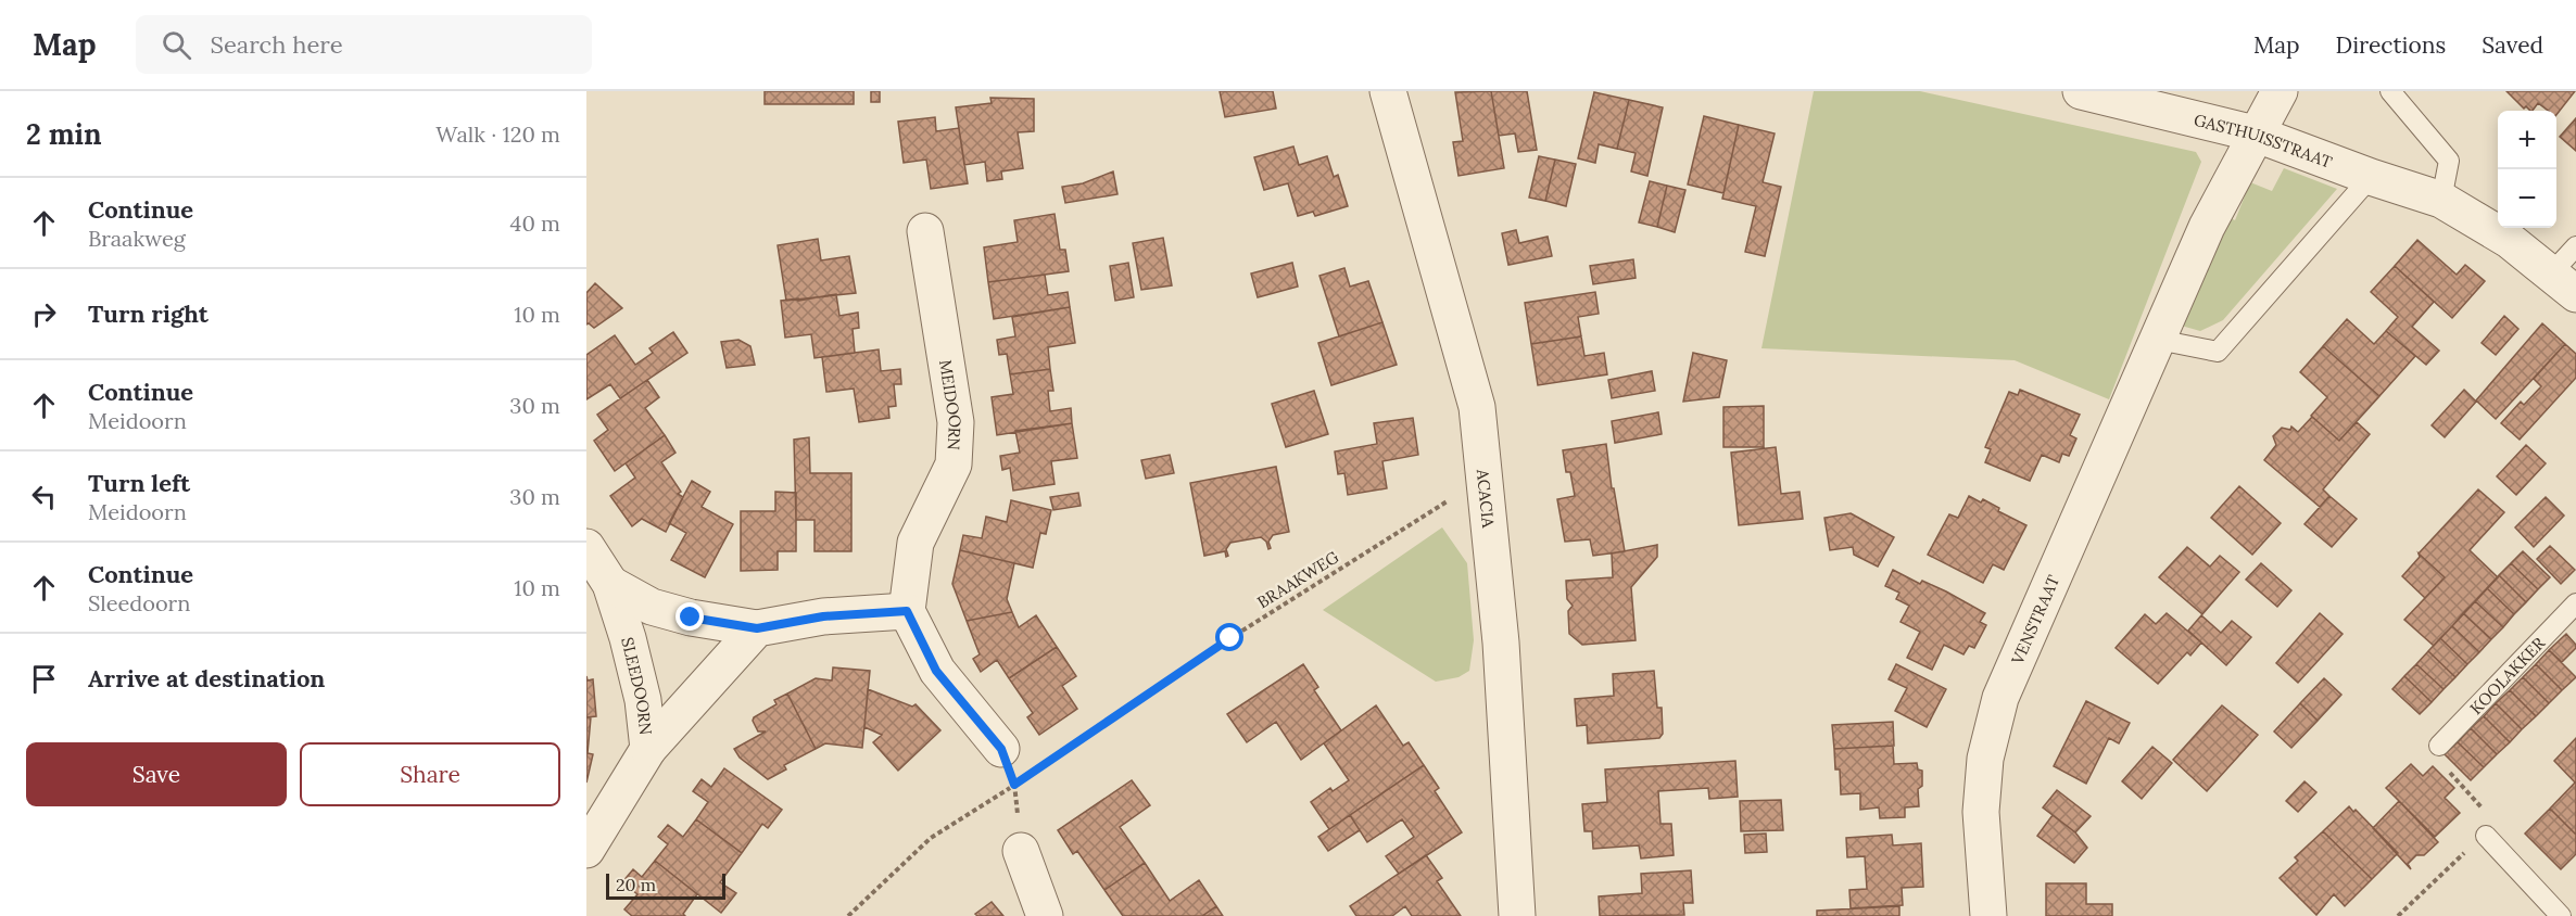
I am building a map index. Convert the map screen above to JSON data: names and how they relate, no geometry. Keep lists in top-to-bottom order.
{
  "streets": {
    "street": [
      "GASTHUISSTRAAT",
      "MEIDOORN",
      "ACACIA",
      "VENSTRAAT",
      "SLEEDOORN"
    ],
    "lane": ["KOOLAKKER"],
    "path": ["BRAAKWEG"]
  },
  "crossings": [
    ["GASTHUISSTRAAT", "VENSTRAAT"],
    ["ACACIA", "BRAAKWEG"]
  ],
  "scale_bar": "20 m",
  "page": {
    "header": "Map",
    "search": "Search here",
    "nav": ["Map", "Directions", "Saved"],
    "heading": ["2 min", "Walk · 120 m"],
    "map_buttons": ["+", "−"],
    "list": [
      ["Continue", "Braakweg", "40 m"],
      ["Turn right", "10 m"],
      ["Continue", "Meidoorn", "30 m"],
      ["Turn left", "Meidoorn", "30 m"],
      ["Continue", "Sleedoorn", "10 m"],
      "Arrive at destination"
    ],
    "buttons": ["Save", "Share"],
    "scale": "20 m"
  }
}
